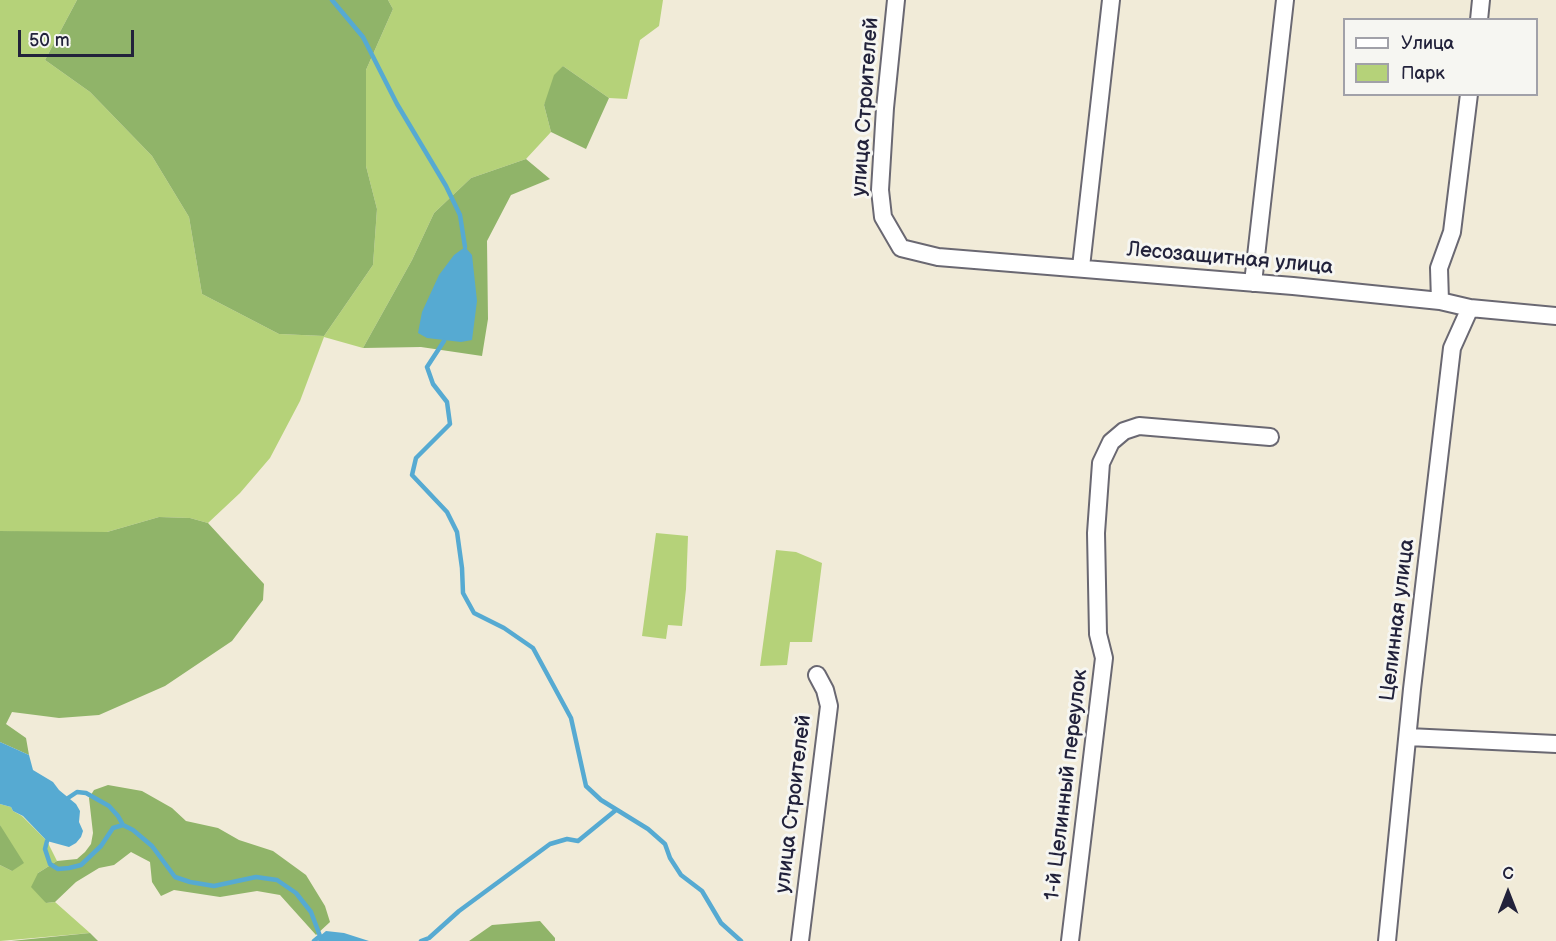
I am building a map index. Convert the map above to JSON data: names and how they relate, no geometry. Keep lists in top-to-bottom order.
{
  "streets": {
    "street": [
      "улица Строителей",
      "Лесозащитная улица",
      "Целинная улица",
      "1-й Целинный переулок"
    ]
  },
  "crossings": [
    ["улица Строителей", "Лесозащитная улица"],
    ["Лесозащитная улица", "Целинная улица"]
  ],
  "legend": ["Улица", "Парк"],
  "scale_bar": "50 m",
  "north": "top"
}
